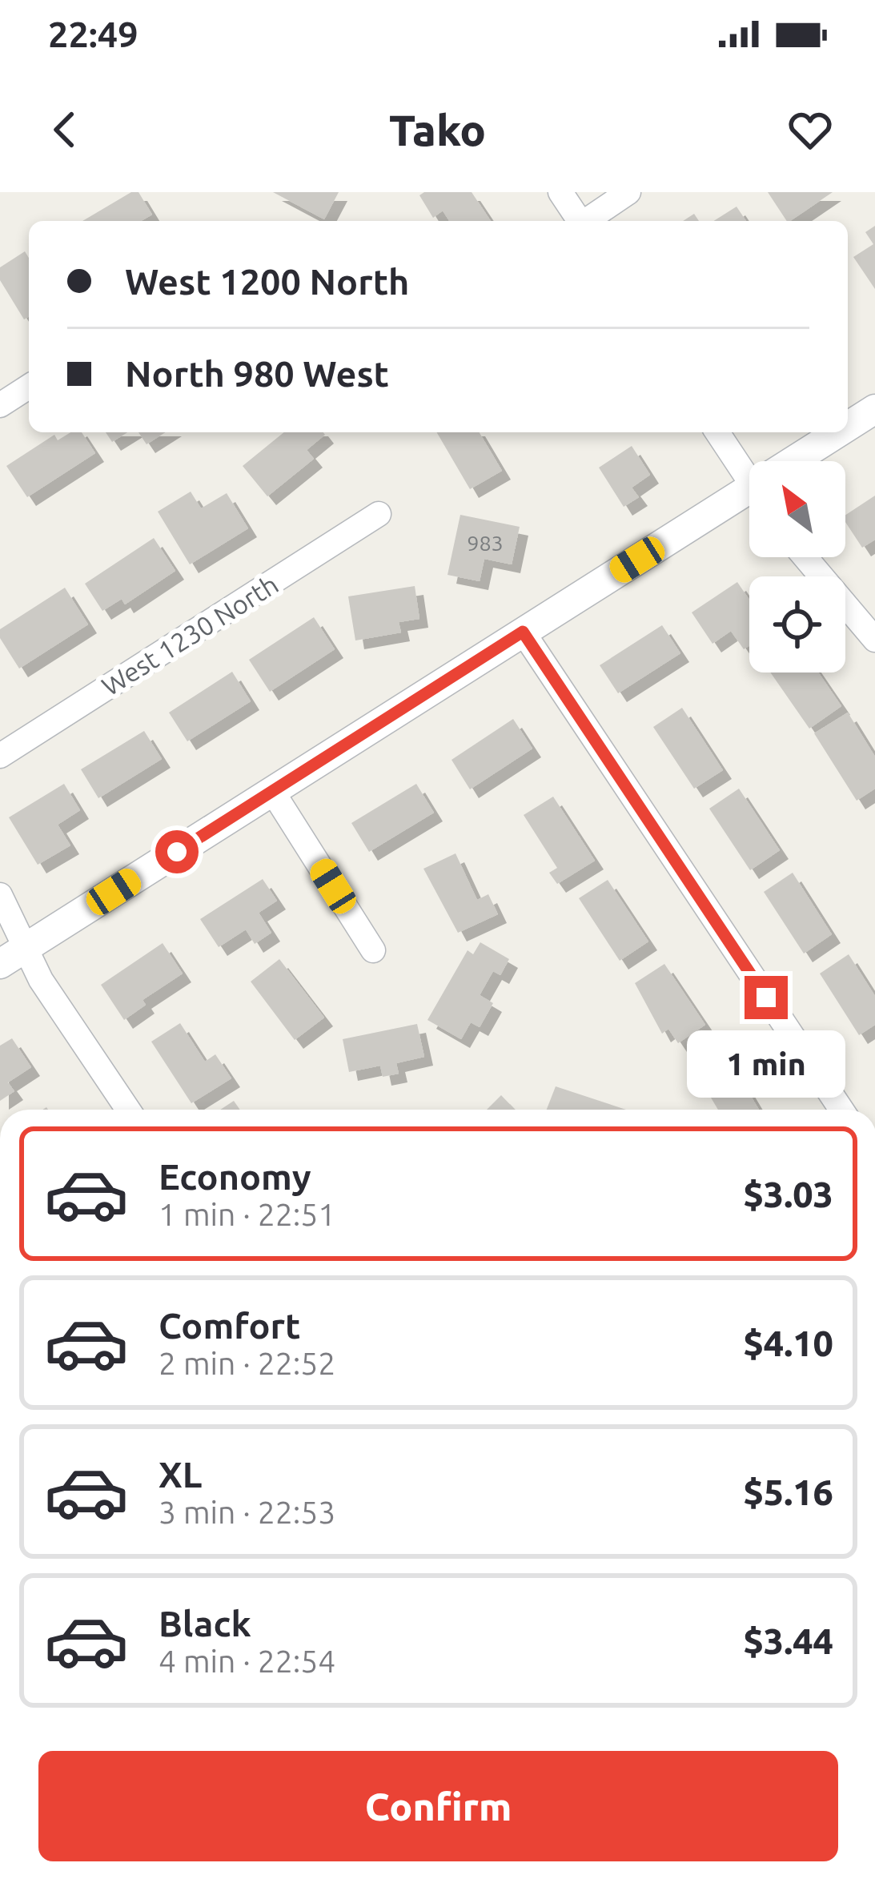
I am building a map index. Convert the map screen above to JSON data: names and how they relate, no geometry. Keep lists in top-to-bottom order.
{
  "streets": {
    "street": ["West 1230 North"]
  },
  "house_numbers": ["983"],
  "north": "top left",
  "page": {
    "status": "22:49",
    "header": "Tako",
    "banner": ["West 1200 North", "North 980 West"],
    "bubble": "1 min",
    "list": [
      {
        "name": "Economy",
        "note": "1 min · 22:51",
        "value": "$3.03"
      },
      {
        "name": "Comfort",
        "note": "2 min · 22:52",
        "value": "$4.10"
      },
      {
        "name": "XL",
        "note": "3 min · 22:53",
        "value": "$5.16"
      },
      {
        "name": "Black",
        "note": "4 min · 22:54",
        "value": "$3.44"
      }
    ],
    "buttons": "Confirm"
  }
}
